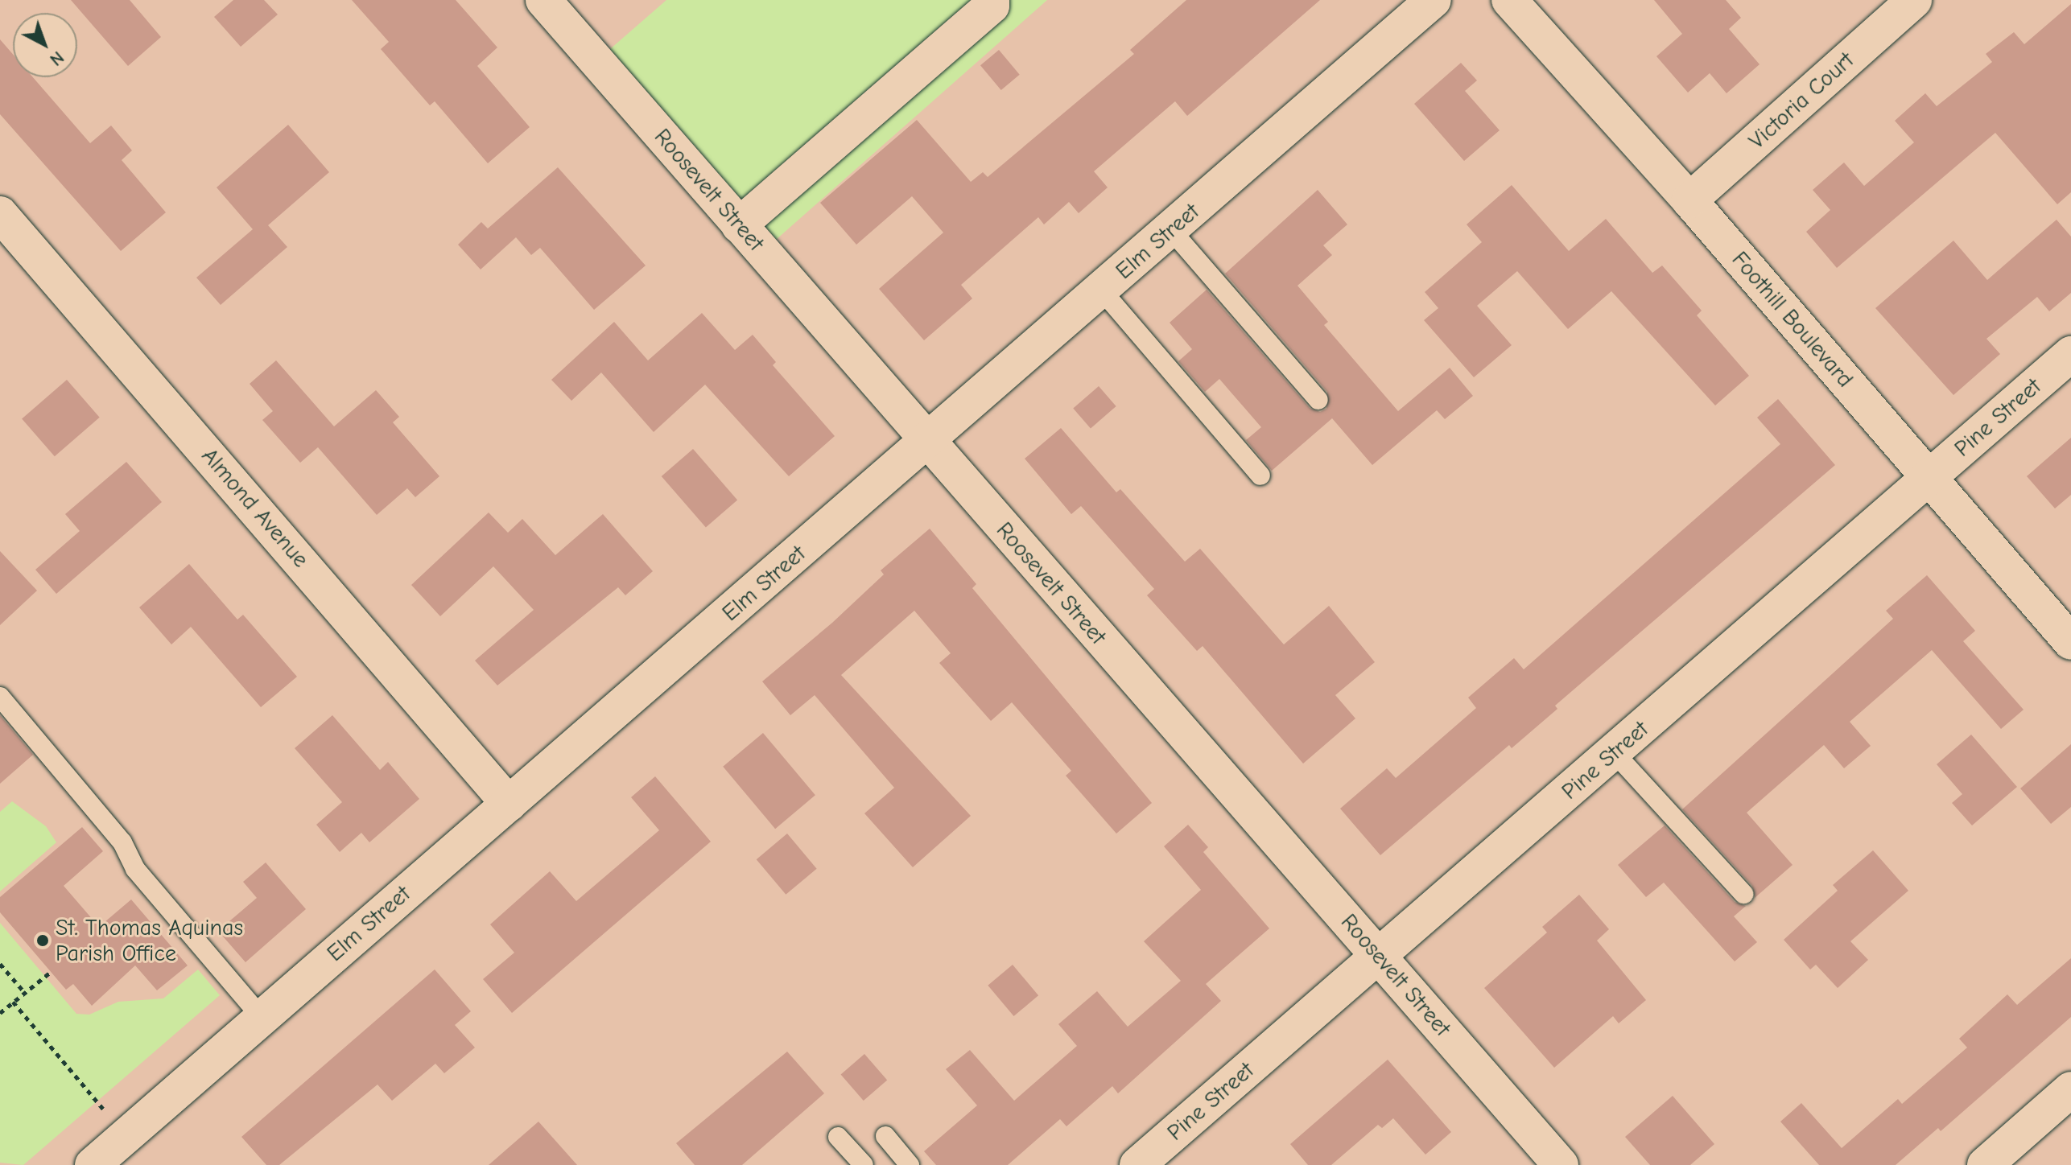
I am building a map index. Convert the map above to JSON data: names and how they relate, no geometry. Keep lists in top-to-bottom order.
{
  "streets": {
    "street": [
      "Victoria Court",
      "Roosevelt Street",
      "Elm Street",
      "Foothill Boulevard",
      "Pine Street",
      "Almond Avenue"
    ]
  },
  "crossings": [
    ["Victoria Court", "Foothill Boulevard"],
    ["Roosevelt Street", "Elm Street"],
    ["Roosevelt Street", "Pine Street"],
    ["Elm Street", "Almond Avenue"],
    ["Foothill Boulevard", "Pine Street"]
  ],
  "places": ["St. Thomas Aquinas Parish Office"],
  "north": "bottom right"
}
